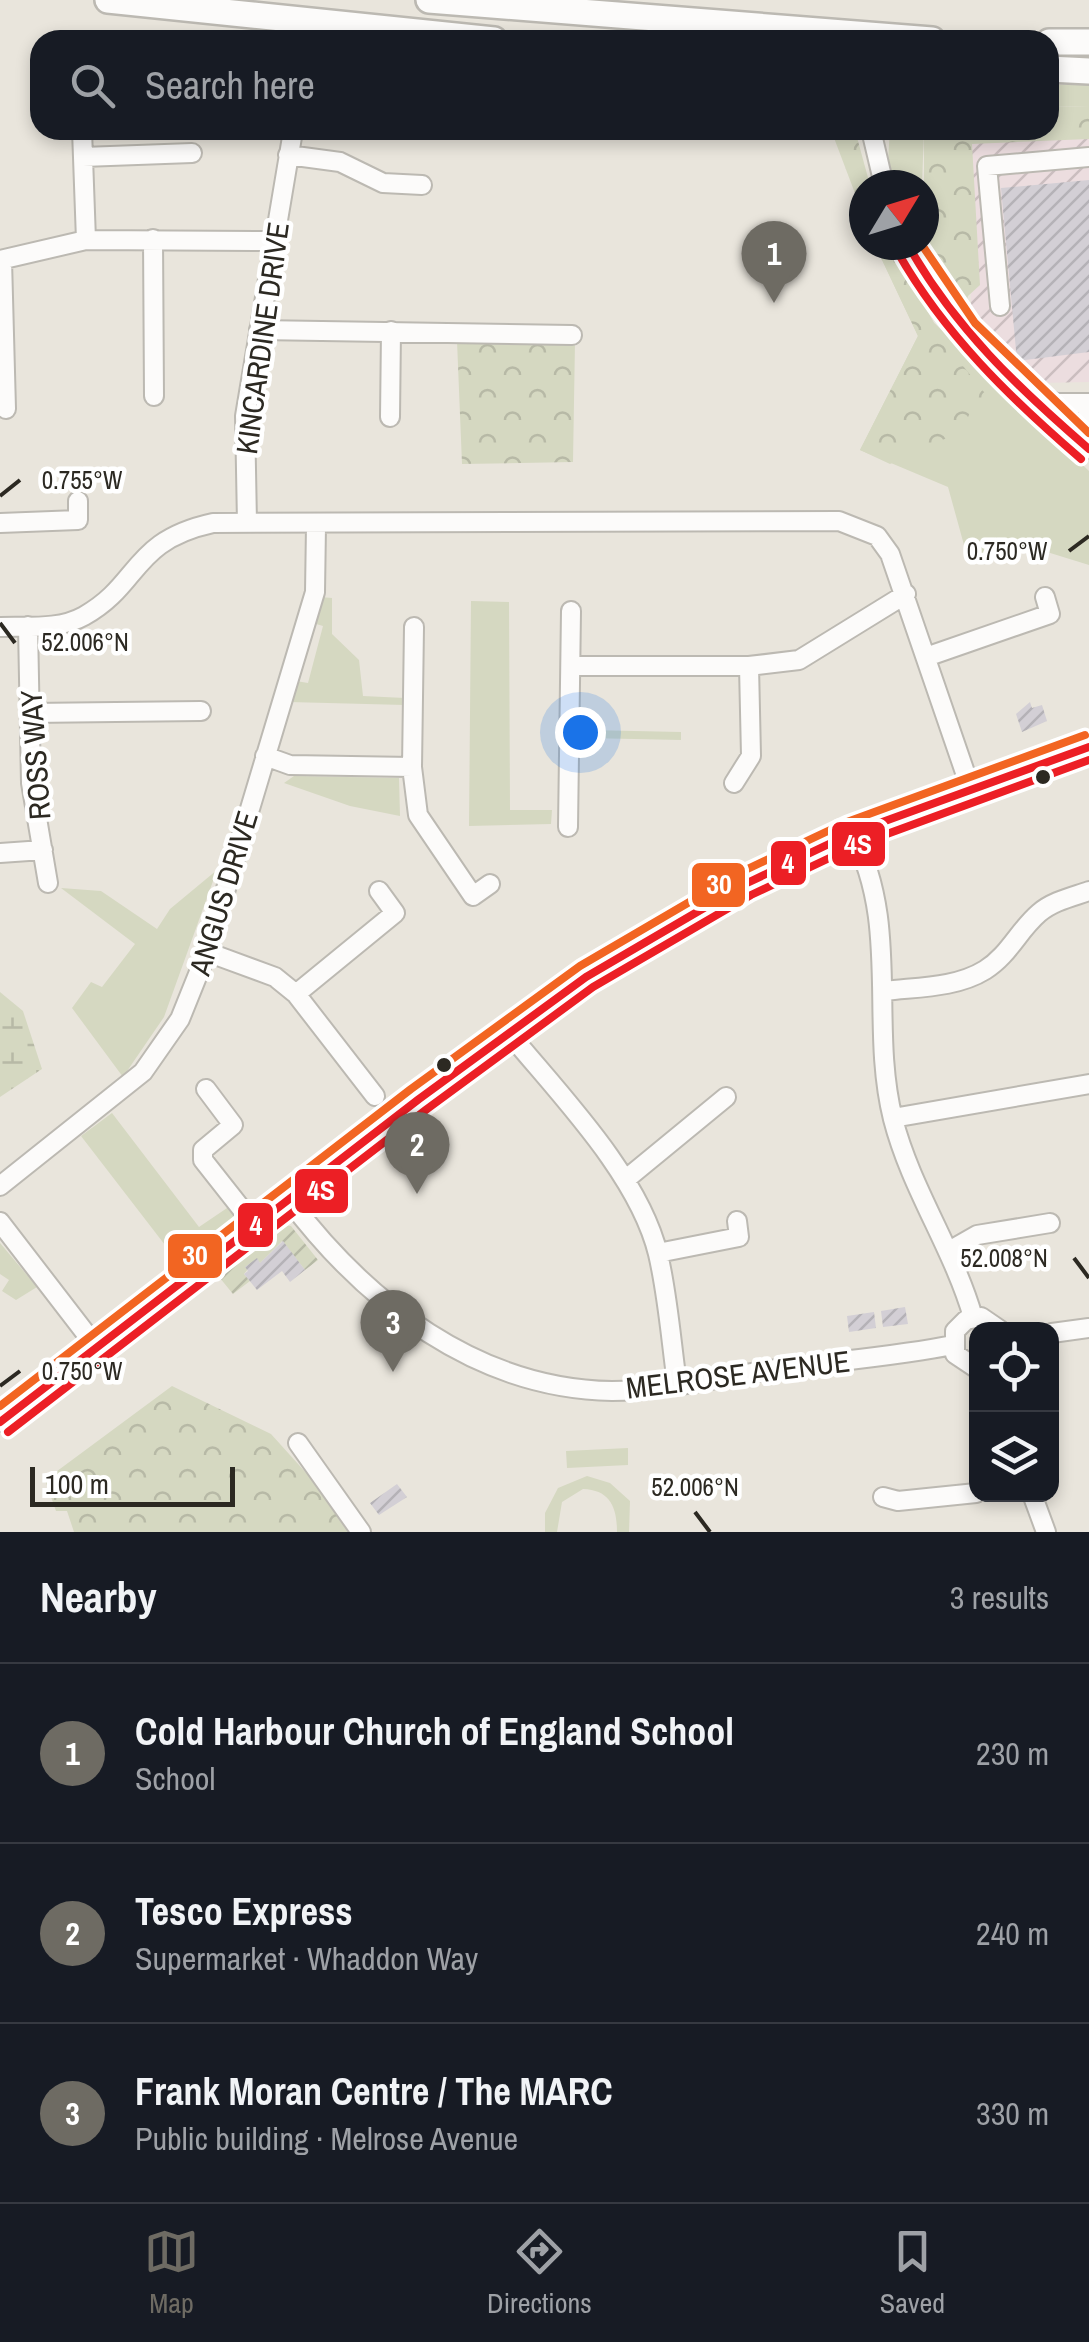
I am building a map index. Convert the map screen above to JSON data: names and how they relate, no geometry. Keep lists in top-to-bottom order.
{
  "streets": {
    "street": [
      "KINCARDINE DRIVE",
      "ROSS WAY",
      "ANGUS DRIVE",
      "MELROSE AVENUE"
    ]
  },
  "lines": ["transit line 4", "transit line 4S", "transit line 30"],
  "scale_bar": "100 m",
  "north": "top right",
  "page": {
    "search": "Search here",
    "pins": ["1", "2", "3"],
    "scale": "100 m",
    "heading": ["Nearby", "3 results"],
    "list": [
      {
        "mark": "1",
        "name": "Cold Harbour Church of England School",
        "note": "School",
        "value": "230 m"
      },
      {
        "mark": "2",
        "name": "Tesco Express",
        "note": "Supermarket · Whaddon Way",
        "value": "240 m"
      },
      {
        "mark": "3",
        "name": "Frank Moran Centre / The MARC",
        "note": "Public building · Melrose Avenue",
        "value": "330 m"
      }
    ],
    "nav": ["Map", "Directions", "Saved"]
  },
  "coordinates": [
    "0.755°W",
    "0.750°W",
    "52.006°N",
    "52.008°N"
  ]
}
